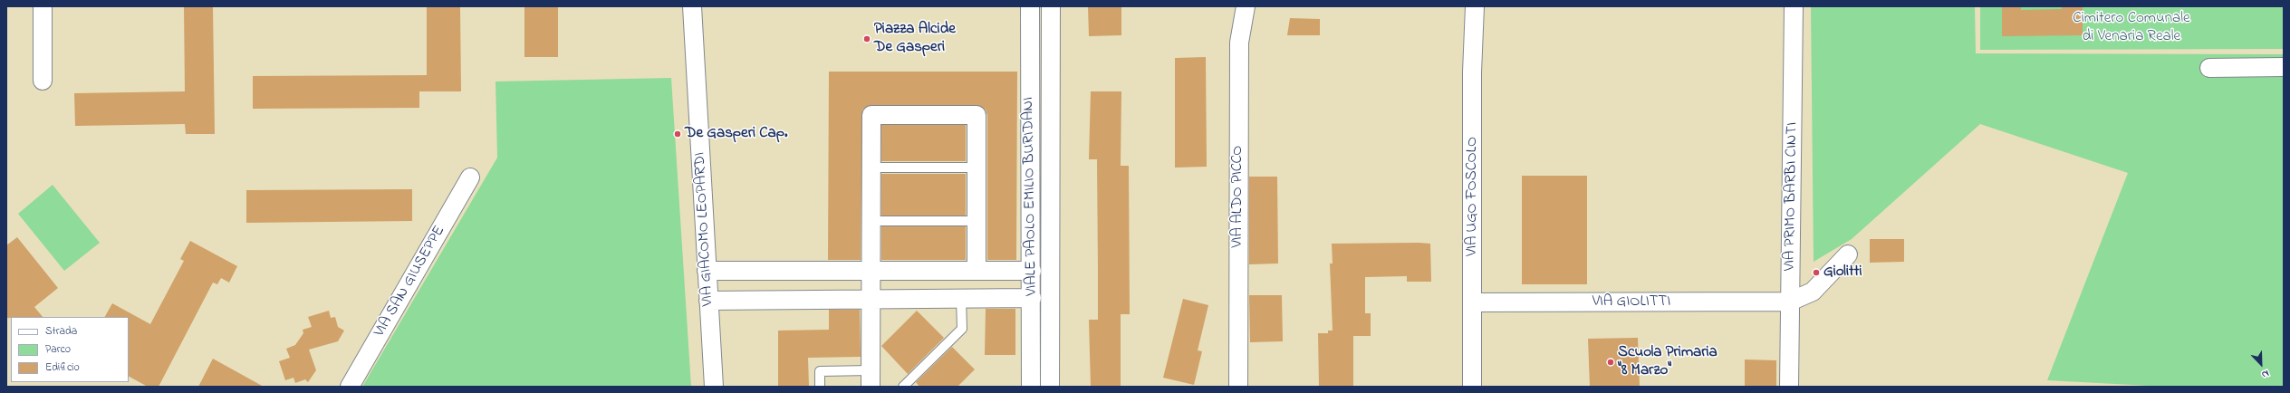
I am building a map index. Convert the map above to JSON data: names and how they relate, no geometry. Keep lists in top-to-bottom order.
{
  "streets": {
    "street": [
      "VIALE PAOLO EMILIO BURIDANI",
      "VIA ALDO PICCO",
      "VIA UGO FOSCOLO",
      "VIA PRIMO BARBI CINTI",
      "VIA GIACOMO LEOPARDI",
      "VIA SAN GIUSEPPE",
      "VIA GIOLITTI"
    ]
  },
  "crossings": [
    ["VIA UGO FOSCOLO", "VIA GIOLITTI"],
    ["VIA PRIMO BARBI CINTI", "VIA GIOLITTI"]
  ],
  "parks": ["Cimitero Comunale di Venaria Reale"],
  "places": [
    "Piazza Alcide De Gasperi",
    "De Gasperi Cap.",
    "Giolitti",
    "Scuola Primaria \"8 Marzo\""
  ],
  "legend": ["Strada", "Parco", "Edificio"],
  "north": "bottom right"
}
